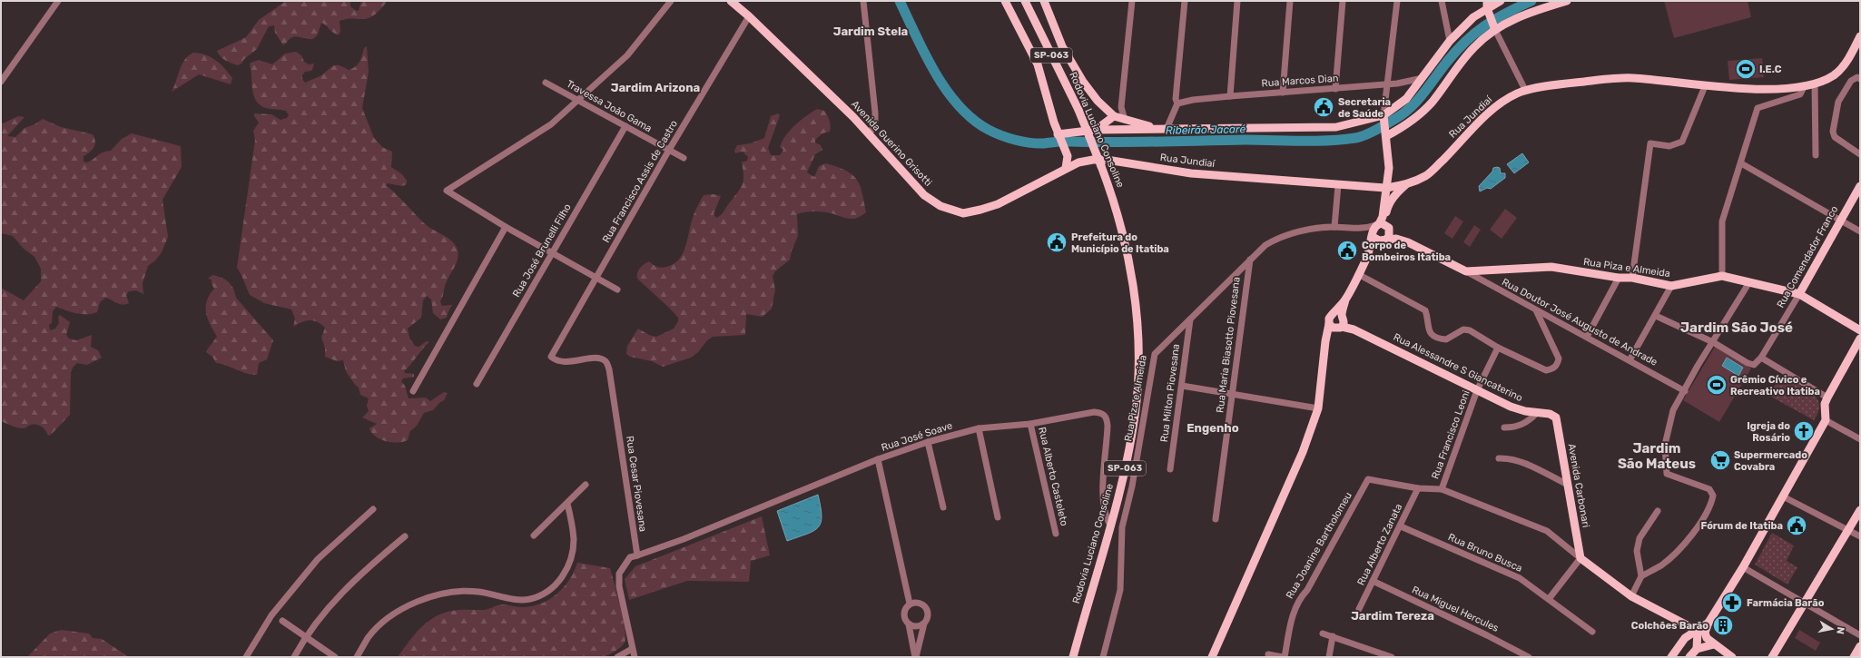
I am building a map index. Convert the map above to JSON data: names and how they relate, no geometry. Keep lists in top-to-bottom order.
{
  "streets": {
    "main road": [
      "SP-063",
      "Rua Jundiaí",
      "Rodovia Luciano Consoline",
      "Avenida Guerino Grisotti",
      "Rua Comendador Franco",
      "Rua Piza e Almeida",
      "Rua Alessandre S Giancaterino",
      "Avenida Carbonari"
    ],
    "street": [
      "Rua Marcos Dian",
      "Travessa João Gama",
      "Rua Francisco Assis de Castro",
      "Rua José Brunelli Filho",
      "Rua Doutor José Augusto de Andrade",
      "Rua Maria Biasotto Piovesana",
      "Rua Milton Piovesana",
      "Rua Francisco Leoni",
      "Rua José Soave",
      "Rua Alberto Casteleto",
      "Rua Cesar Piovesana",
      "Rua Alberto Zanata",
      "Rua Joanine Bartholomeu",
      "Rua Bruno Busca",
      "Rua Miguel Hercules"
    ]
  },
  "crossings": [
    ["Travessa João Gama", "Rua Francisco Assis de Castro"],
    ["Travessa João Gama", "Rua José Brunelli Filho"],
    ["Rua Jundiaí", "Rodovia Luciano Consoline"],
    ["Rua Jundiaí", "Avenida Guerino Grisotti"],
    ["Rodovia Luciano Consoline", "Avenida Guerino Grisotti"],
    ["Rodovia Luciano Consoline", "Rua José Soave"],
    ["Avenida Guerino Grisotti", "Rua Francisco Assis de Castro"],
    ["Rua Francisco Assis de Castro", "Rua Cesar Piovesana"],
    ["Rua Comendador Franco", "Rua Piza e Almeida"],
    ["Rua Piza e Almeida", "Rua Doutor José Augusto de Andrade"],
    ["Rua Piza e Almeida", "Rua Maria Biasotto Piovesana"],
    ["Rua Piza e Almeida", "Rua Milton Piovesana"],
    ["Rua Alessandre S Giancaterino", "Rua Francisco Leoni"],
    ["Rua Alessandre S Giancaterino", "Avenida Carbonari"],
    ["Rua Francisco Leoni", "Rua Joanine Bartholomeu"],
    ["Rua José Soave", "Rua Alberto Casteleto"],
    ["Rua José Soave", "Rua Cesar Piovesana"],
    ["Avenida Carbonari", "Rua Joanine Bartholomeu"],
    ["Rua Alberto Zanata", "Rua Joanine Bartholomeu"],
    ["Rua Alberto Zanata", "Rua Bruno Busca"],
    ["Rua Alberto Zanata", "Rua Miguel Hercules"]
  ],
  "districts": [
    "Jardim Stela",
    "Jardim Arizona",
    "Jardim São José",
    "Engenho",
    "Jardim São Mateus",
    "Jardim Tereza"
  ],
  "water": ["Ribeirão Jacaré"],
  "places": {
    "sports": ["I.E.C", "Grêmio Cívico e Recreativo Itatiba"],
    "public building": [
      "Secretaria de Saúde",
      "Prefeitura do Município de Itatiba",
      "Corpo de Bombeiros Itatiba",
      "Fórum de Itatiba"
    ],
    "church": ["Igreja do Rosário"],
    "supermarket": ["Supermercado Covabra"],
    "pharmacy": ["Farmácia Barão"],
    "building": ["Colchões Barão"]
  },
  "north": "right"
}
